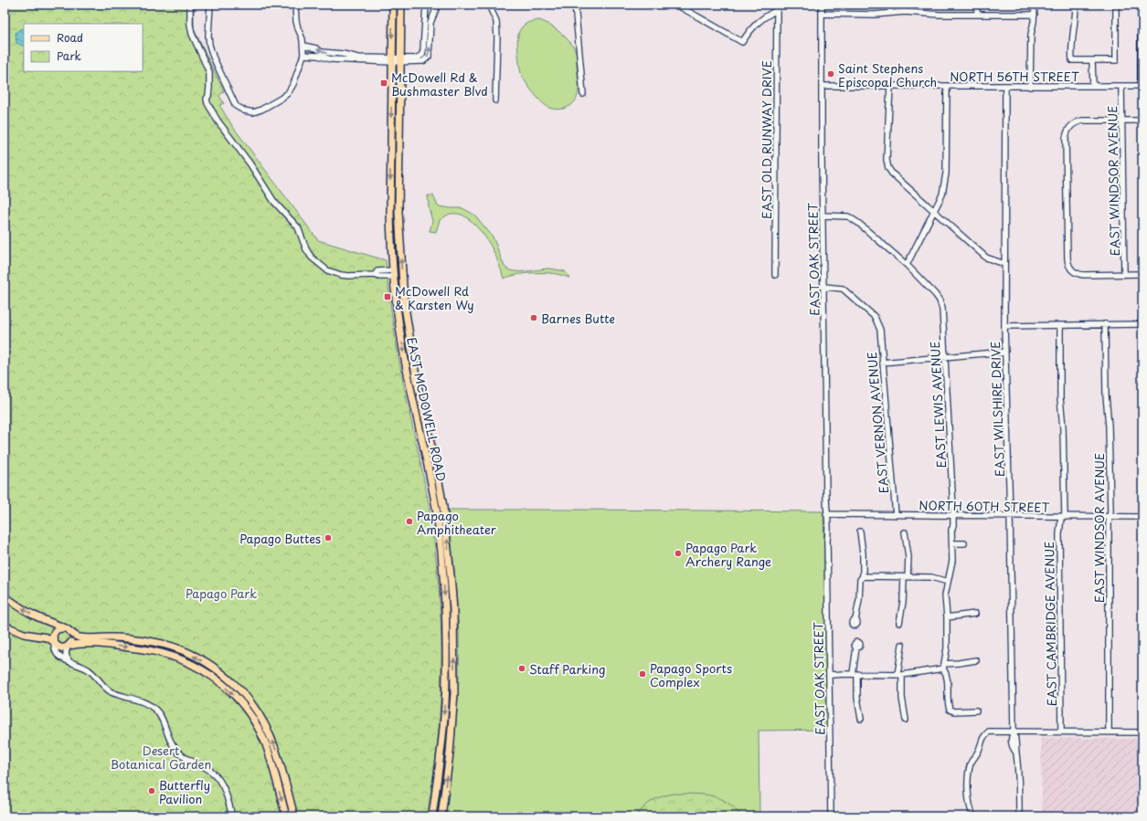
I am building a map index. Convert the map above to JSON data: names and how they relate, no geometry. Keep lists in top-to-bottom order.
{
  "streets": {
    "main road": ["EAST MCDOWELL ROAD"],
    "street": [
      "NORTH 56TH STREET",
      "EAST OLD RUNWAY DRIVE",
      "EAST WINDSOR AVENUE",
      "EAST OAK STREET",
      "EAST LEWIS AVENUE",
      "EAST WILSHIRE DRIVE",
      "EAST VERNON AVENUE",
      "NORTH 60TH STREET",
      "EAST CAMBRIDGE AVENUE"
    ]
  },
  "crossings": [
    ["NORTH 56TH STREET", "EAST WINDSOR AVENUE"],
    ["NORTH 56TH STREET", "EAST OAK STREET"],
    ["NORTH 56TH STREET", "EAST WILSHIRE DRIVE"],
    ["EAST WINDSOR AVENUE", "NORTH 60TH STREET"],
    ["EAST OAK STREET", "EAST LEWIS AVENUE"],
    ["EAST OAK STREET", "EAST VERNON AVENUE"],
    ["EAST OAK STREET", "NORTH 60TH STREET"],
    ["EAST LEWIS AVENUE", "NORTH 60TH STREET"],
    ["EAST WILSHIRE DRIVE", "NORTH 60TH STREET"],
    ["EAST VERNON AVENUE", "NORTH 60TH STREET"],
    ["NORTH 60TH STREET", "EAST CAMBRIDGE AVENUE"]
  ],
  "parks": ["Papago Park", "Desert Botanical Garden"],
  "places": {
    "other": [
      "Saint Stephens Episcopal Church",
      "Barnes Butte",
      "Papago Amphitheater",
      "Papago Buttes",
      "Papago Park Archery Range",
      "Staff Parking",
      "Papago Sports Complex",
      "Butterfly Pavilion"
    ],
    "transit": ["McDowell Rd & Bushmaster Blvd", "McDowell Rd & Karsten Wy"]
  },
  "legend": ["Road", "Park"]
}
